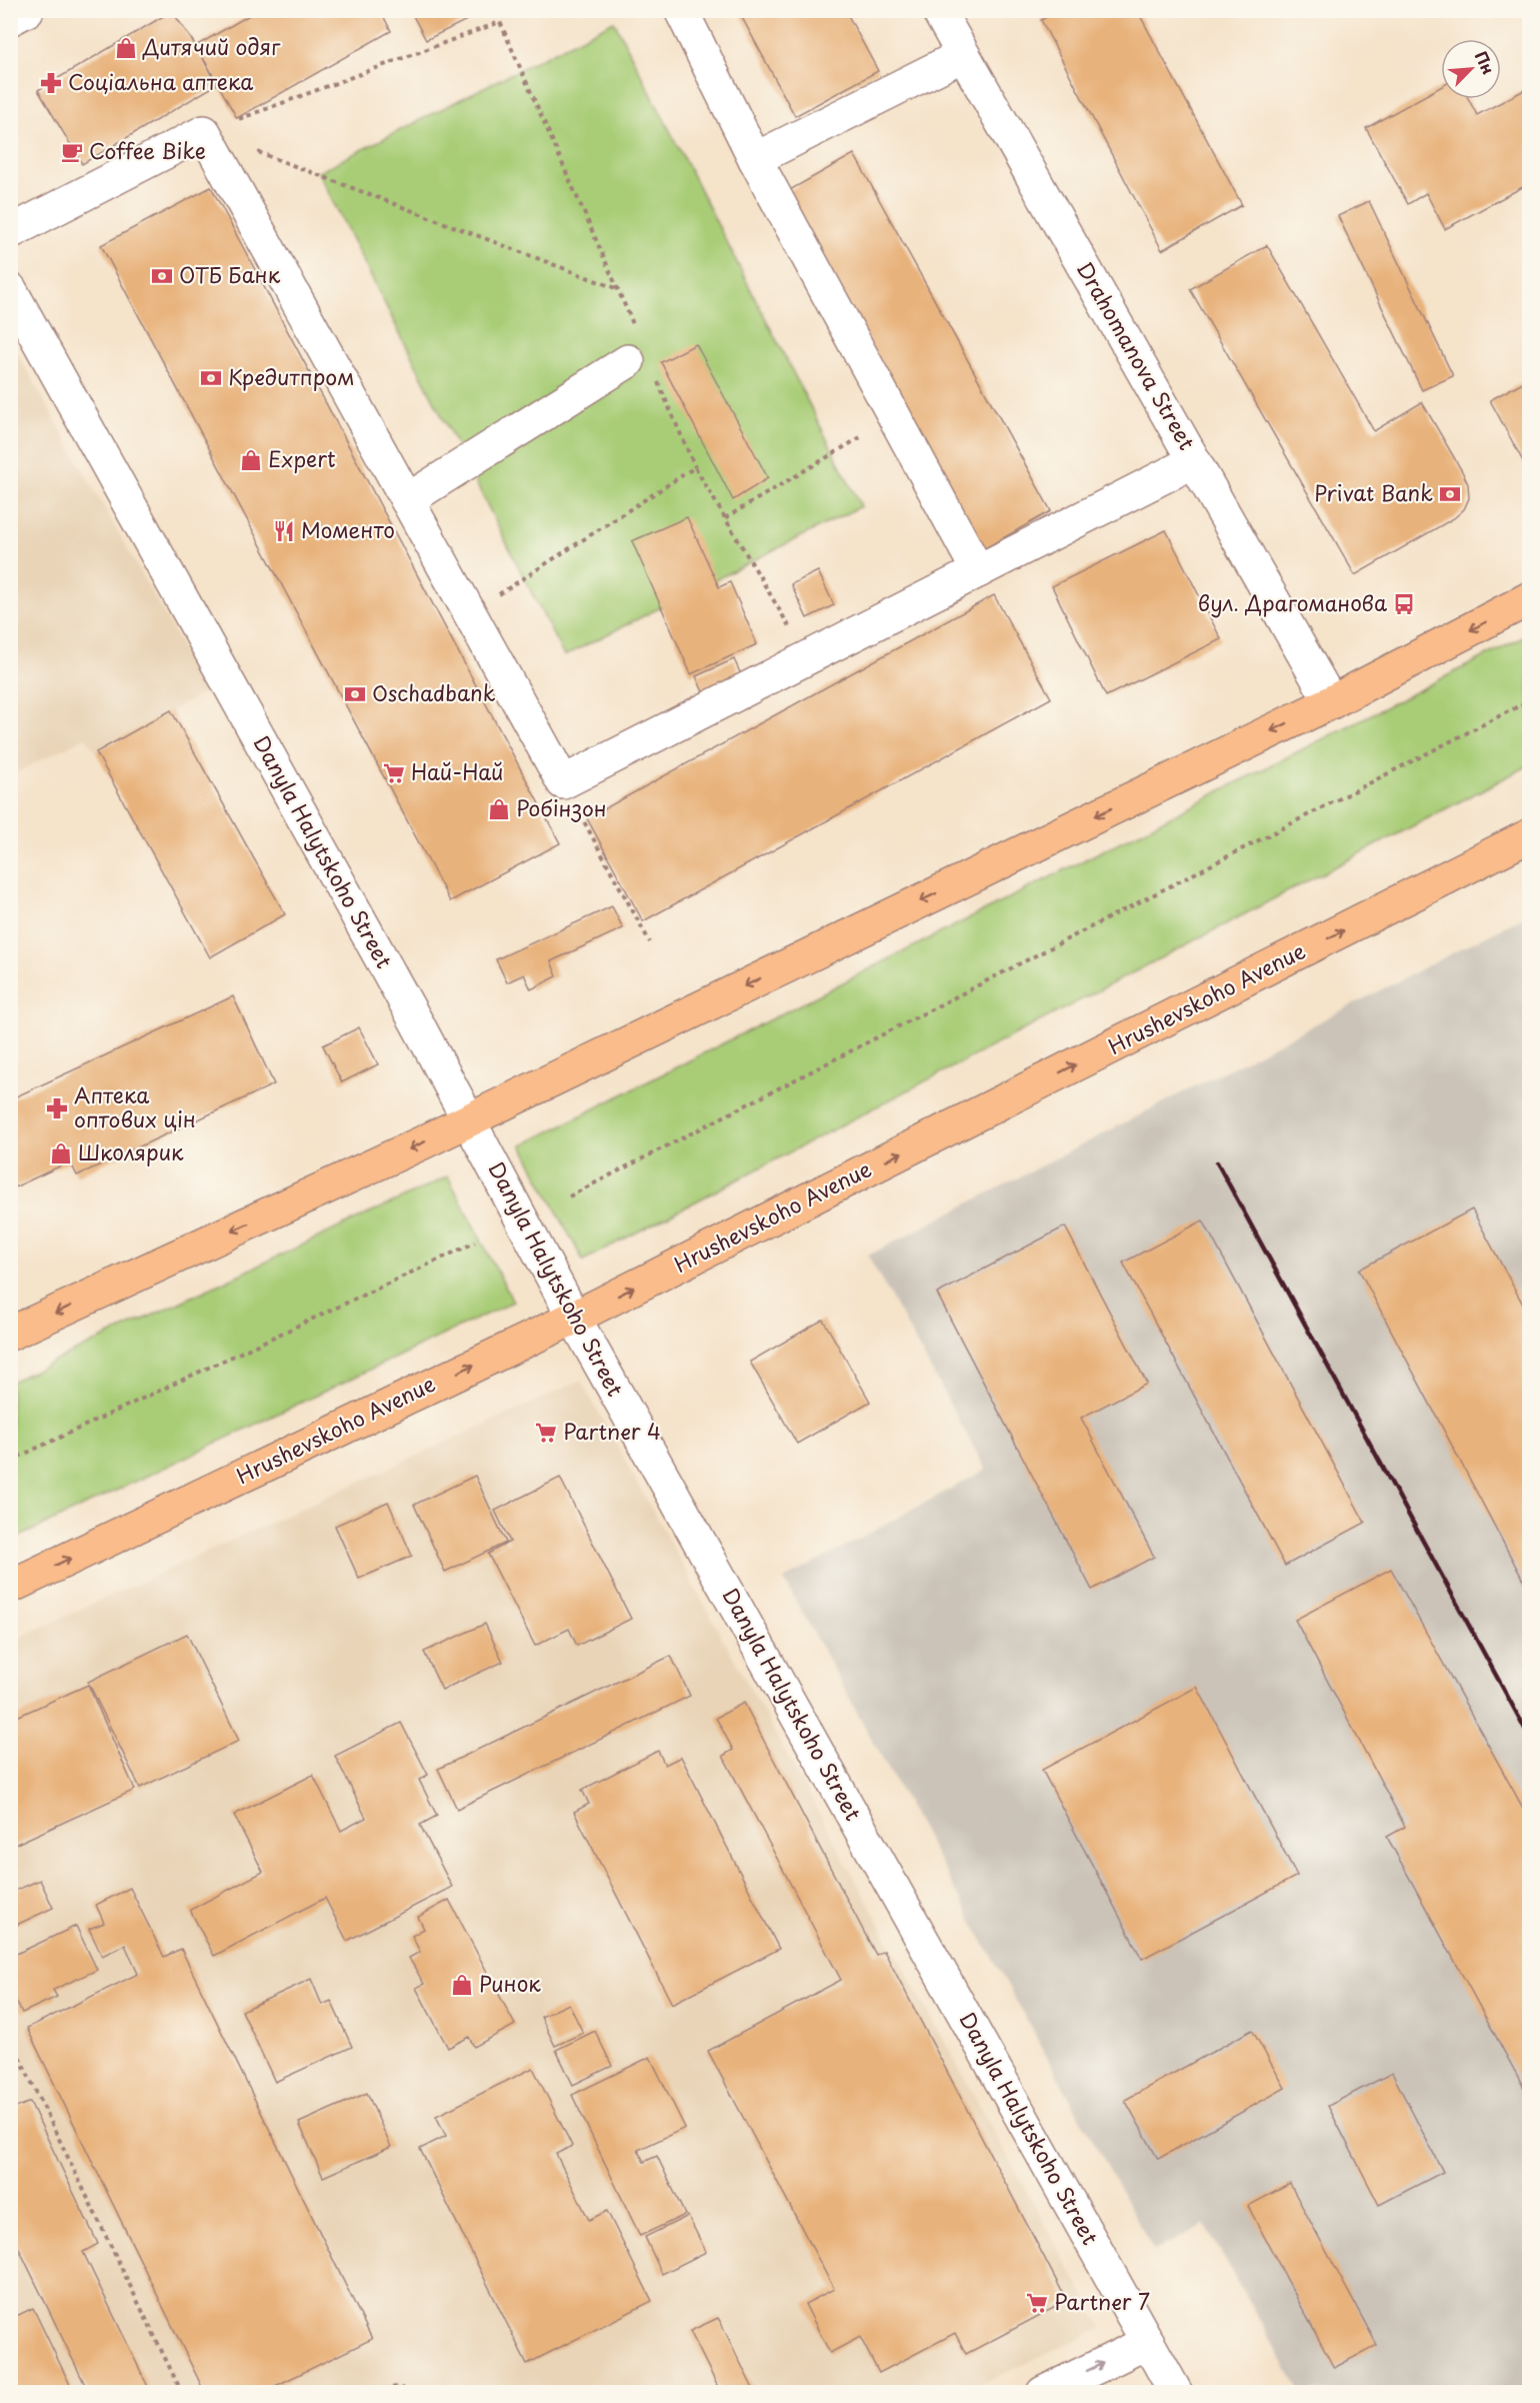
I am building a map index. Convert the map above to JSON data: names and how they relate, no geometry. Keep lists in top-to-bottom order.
{
  "streets": {
    "main road": ["Hrushevskoho Avenue"],
    "street": ["Drahomanova Street", "Danyla Halytskoho Street"]
  },
  "crossings": [
    ["Danyla Halytskoho Street", "Hrushevskoho Avenue"]
  ],
  "places": {
    "shop": [
      "Дитячий одяг",
      "Expert",
      "Робінзон",
      "Школярик",
      "Ринок"
    ],
    "pharmacy": ["Соціальна аптека", "Аптека оптових цін"],
    "cafe": ["Coffee Bike"],
    "bank": [
      "ОТБ Банк",
      "Кредитпром",
      "Privat Bank",
      "Oschadbank"
    ],
    "restaurant": ["Моменто"],
    "bus stop": ["вул. Драгоманова"],
    "supermarket": ["Най-Най", "Partner 4", "Partner 7"]
  },
  "north": "top right"
}
